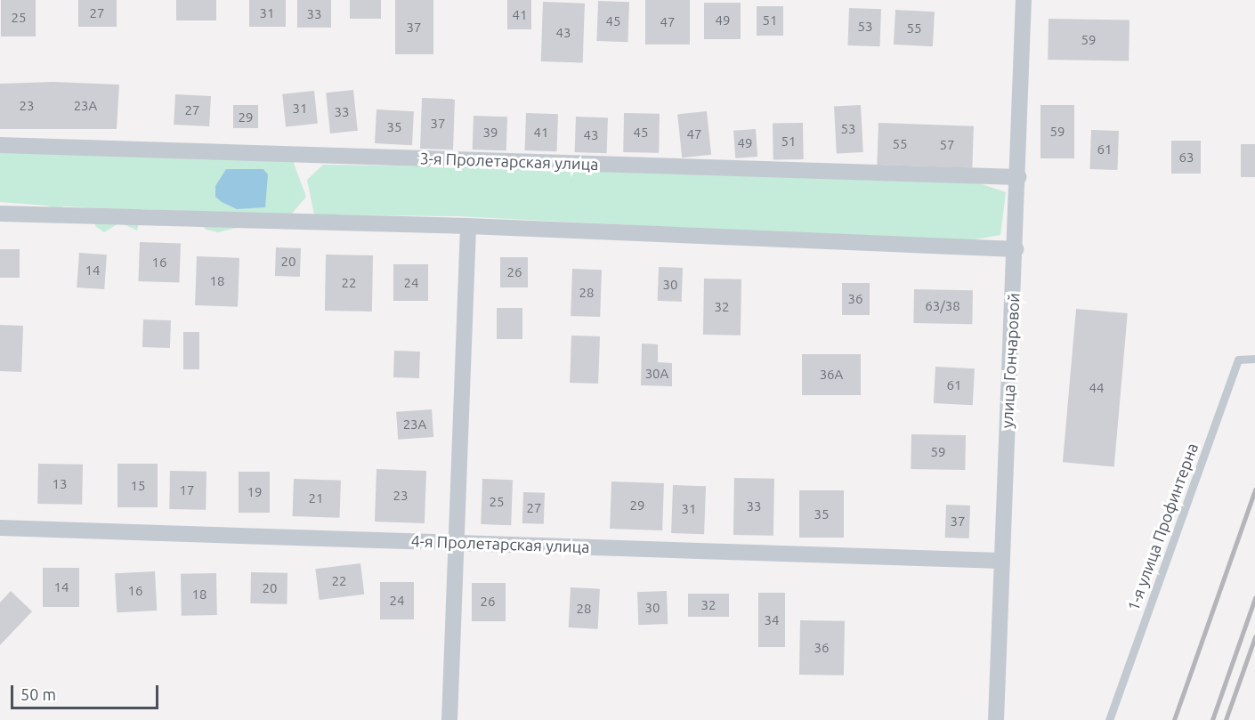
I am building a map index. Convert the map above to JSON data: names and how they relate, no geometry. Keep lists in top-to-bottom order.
{
  "streets": {
    "street": ["3-я Пролетарская улица", "улица Гончаровой", "4-я Пролетарская улица"],
    "lane": ["1-я улица Профинтерна"]
  },
  "crossings": [
    ["3-я Пролетарская улица", "улица Гончаровой"],
    ["улица Гончаровой", "4-я Пролетарская улица"]
  ],
  "house_numbers": [
    "27",
    "31",
    "33",
    "41",
    "25",
    "49",
    "51",
    "45",
    "47",
    "53",
    "37",
    "55",
    "43",
    "59",
    "23",
    "23А",
    "31",
    "27",
    "33",
    "29",
    "37",
    "35",
    "53",
    "59",
    "39",
    "41",
    "45",
    "47",
    "43",
    "51",
    "49",
    "55",
    "57",
    "61",
    "63",
    "20",
    "16",
    "14",
    "26",
    "18",
    "22",
    "24",
    "30",
    "28",
    "36",
    "63/38",
    "32",
    "30А",
    "36А",
    "61",
    "44",
    "23А",
    "59",
    "13",
    "15",
    "17",
    "19",
    "23",
    "21",
    "25",
    "29",
    "33",
    "27",
    "31",
    "35",
    "37",
    "22",
    "14",
    "20",
    "16",
    "18",
    "24",
    "26",
    "32",
    "30",
    "28",
    "34",
    "36"
  ],
  "scale_bar": "50 m"
}
